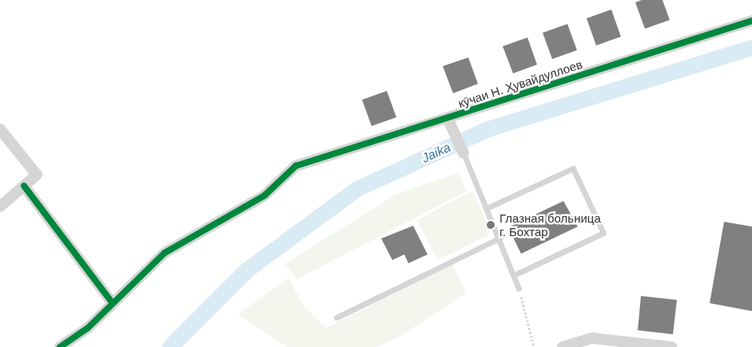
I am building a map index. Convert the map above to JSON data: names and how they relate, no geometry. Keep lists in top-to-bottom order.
{
  "streets": {
    "street": ["кӯчаи Н. Ҳувайдуллоев"]
  },
  "water": ["Jaika"],
  "places": ["Глазная больница г. Бохтар"]
}
